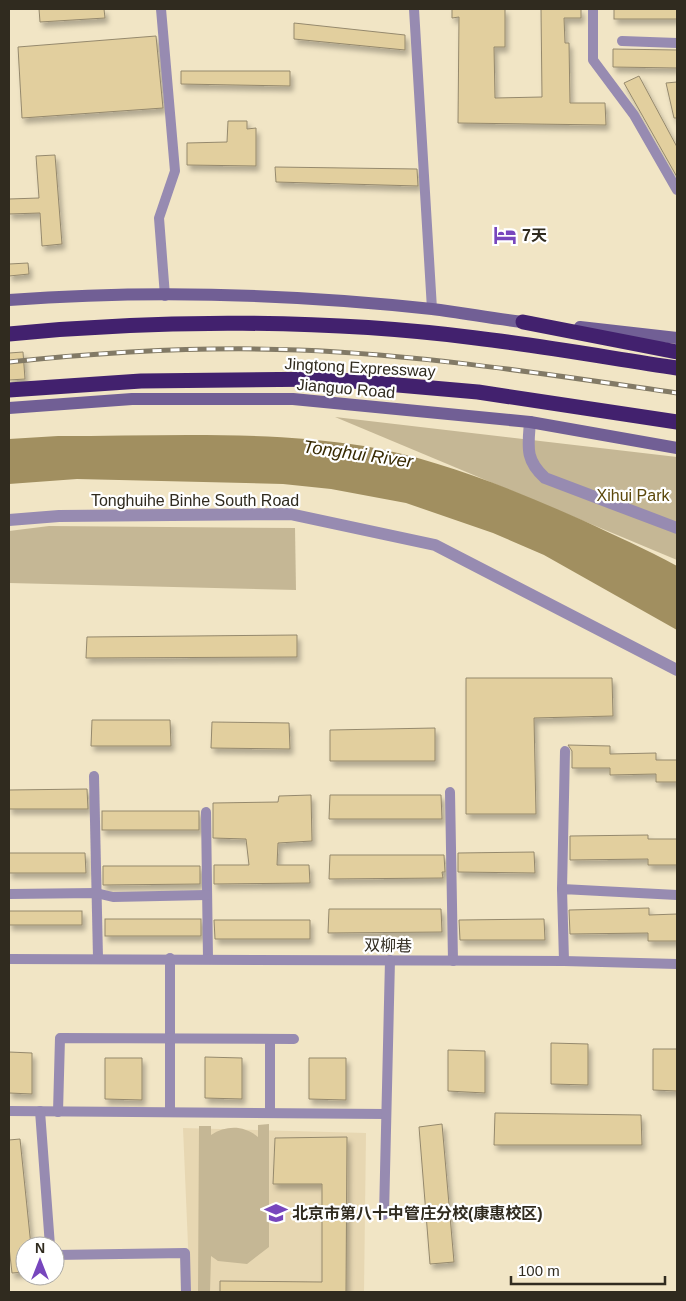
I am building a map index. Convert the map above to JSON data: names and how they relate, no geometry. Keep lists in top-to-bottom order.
{
  "streets": {
    "highway": ["Jingtong Expressway"],
    "main road": ["Jianguo Road"],
    "street": ["Tonghuihe Binhe South Road", "双柳巷"]
  },
  "water": ["Tonghui River"],
  "parks": ["Xihui Park"],
  "places": {
    "hotel": ["7天"],
    "school or university": ["北京市第八十中管庄分校(康惠校区)"]
  },
  "scale_bar": "100 m",
  "north": "top"
}
